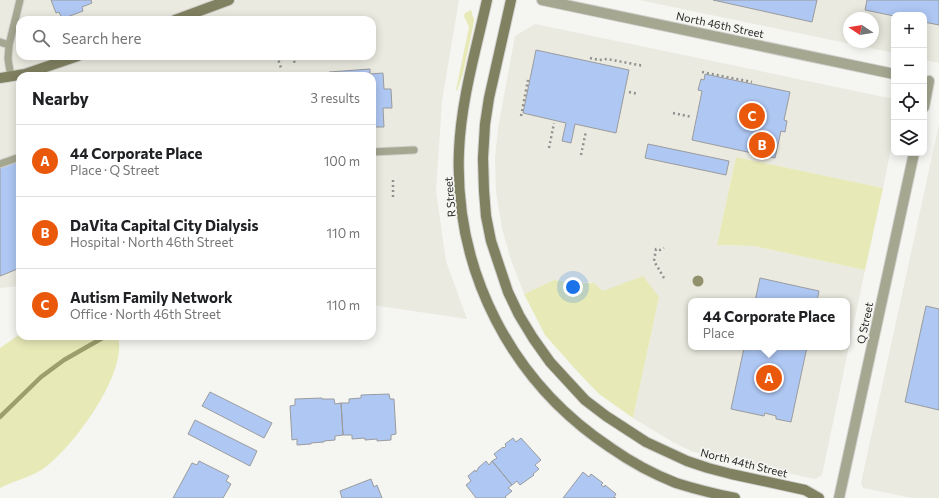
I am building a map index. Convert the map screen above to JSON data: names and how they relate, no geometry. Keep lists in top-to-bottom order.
{
  "streets": {
    "main road": ["R Street", "North 44th Street"],
    "street": ["North 46th Street", "Q Street"]
  },
  "north": "left",
  "page": {
    "map_buttons": ["+", "−"],
    "search": "Search here",
    "heading": ["Nearby", "3 results"],
    "pins": ["C", "B", "A"],
    "list": [
      {
        "mark": "A",
        "name": "44 Corporate Place",
        "note": "Place · Q Street",
        "value": "100 m"
      },
      {
        "mark": "B",
        "name": "DaVita Capital City Dialysis",
        "note": "Hospital · North 46th Street",
        "value": "110 m"
      },
      {
        "mark": "C",
        "name": "Autism Family Network",
        "note": "Office · North 46th Street",
        "value": "110 m"
      }
    ],
    "popup": ["44 Corporate Place", "Place"]
  }
}
